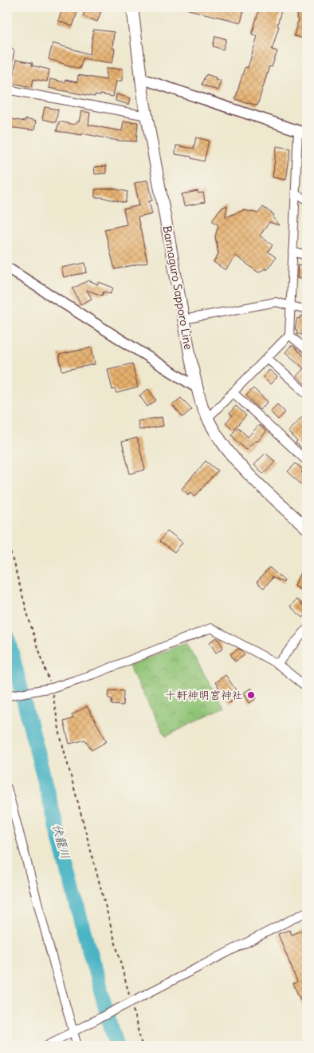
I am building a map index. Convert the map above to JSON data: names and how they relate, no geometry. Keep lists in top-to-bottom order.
{
  "streets": {
    "main road": ["Bannaguro Sapporo Line"]
  },
  "water": ["伏籠川"],
  "places": ["十軒神明宮神社"]
}
